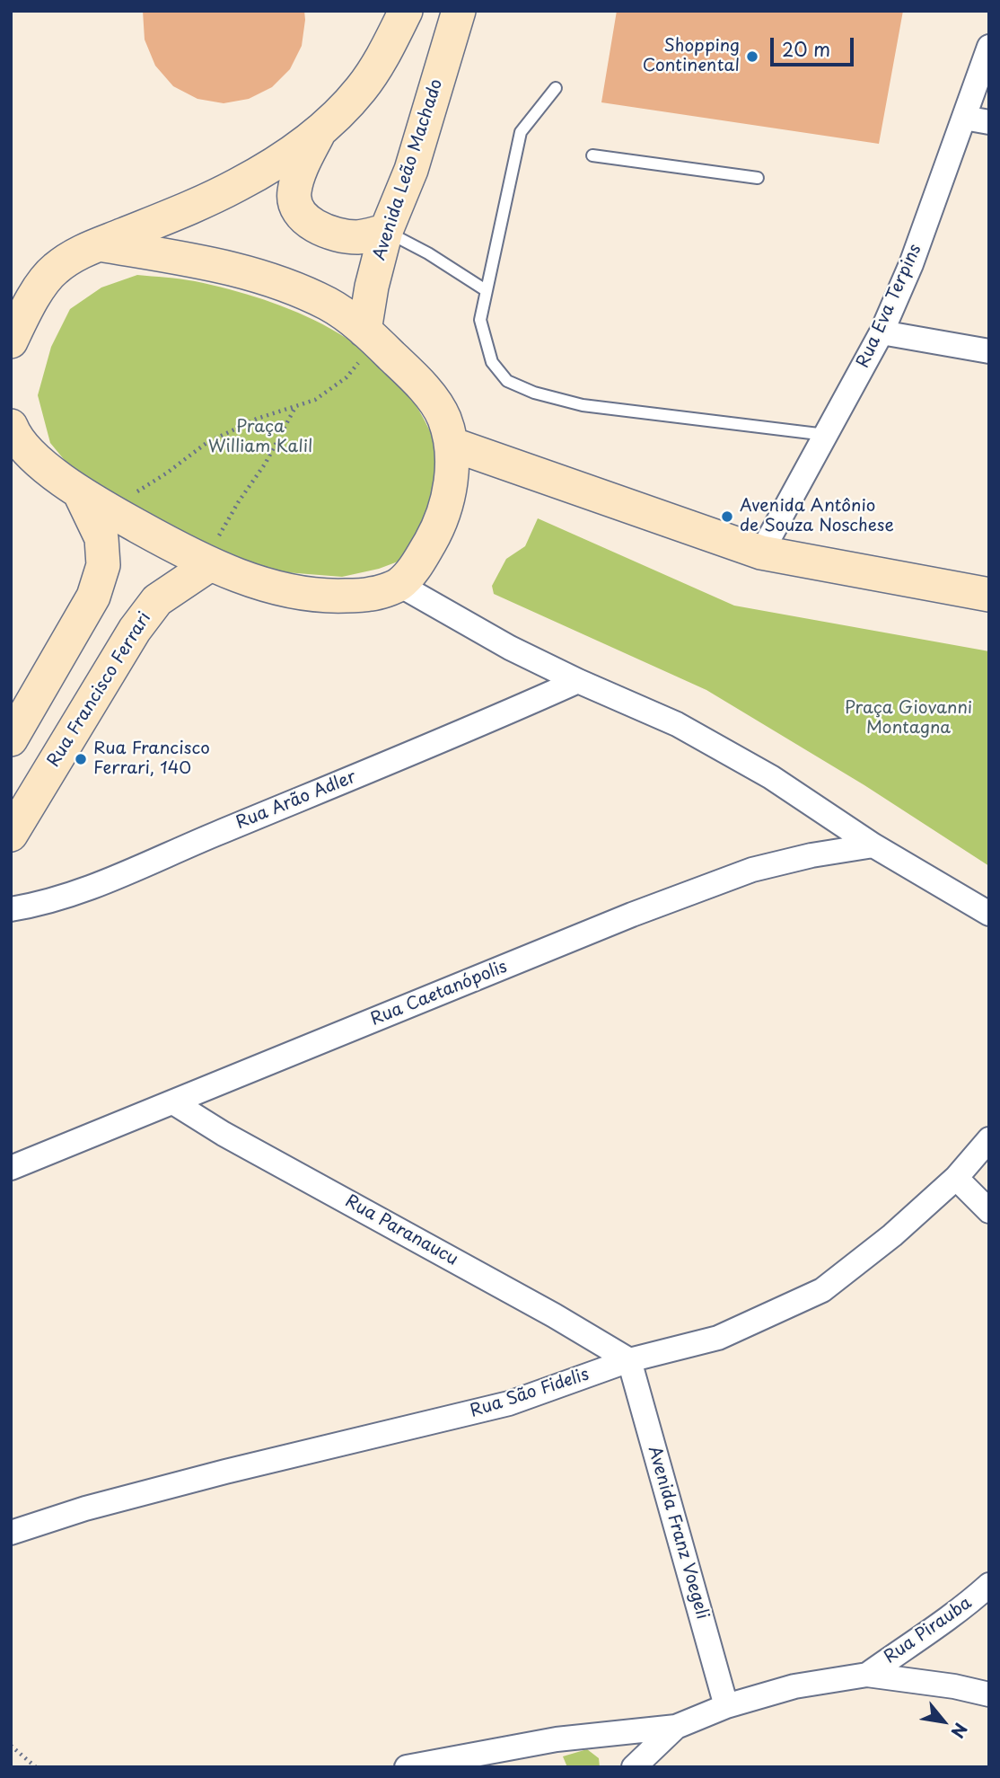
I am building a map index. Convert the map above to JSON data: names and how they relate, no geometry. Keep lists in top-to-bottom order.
{
  "streets": {
    "main road": ["Avenida Leão Machado", "Rua Francisco Ferrari"],
    "street": [
      "Rua Eva Terpins",
      "Rua Arão Adler",
      "Rua Caetanópolis",
      "Rua Paranaucu",
      "Rua São Fidelis",
      "Avenida Franz Voegeli",
      "Rua Pirauba"
    ]
  },
  "crossings": [
    ["Rua Caetanópolis", "Rua Paranaucu"],
    ["Rua Paranaucu", "Rua São Fidelis"],
    ["Rua Paranaucu", "Avenida Franz Voegeli"],
    ["Rua São Fidelis", "Avenida Franz Voegeli"]
  ],
  "parks": ["Praça William Kalil", "Praça Giovanni Montagna"],
  "places": ["Shopping Continental", "Avenida Antônio de Souza Noschese", "Rua Francisco Ferrari, 140"],
  "scale_bar": "20 m",
  "north": "bottom right"
}
